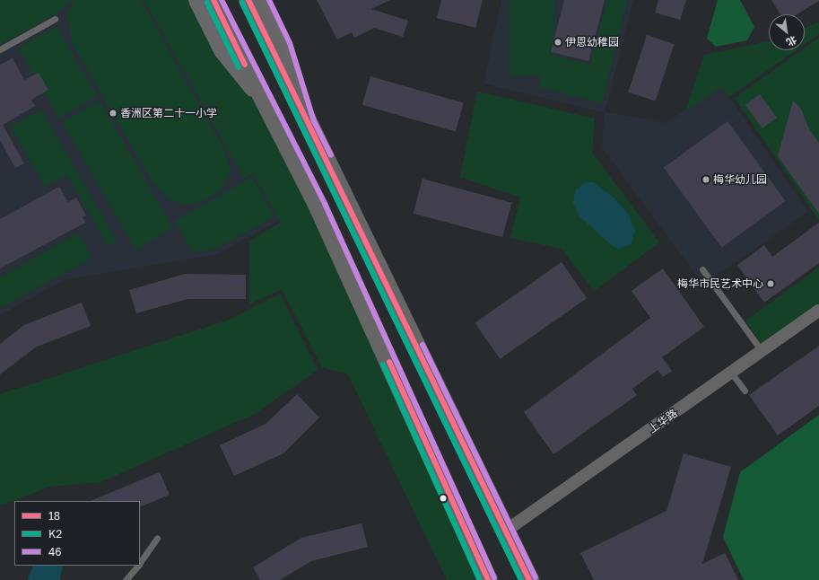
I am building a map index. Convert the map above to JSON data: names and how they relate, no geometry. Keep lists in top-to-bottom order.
{
  "streets": {
    "street": ["上华路"]
  },
  "places": [
    "伊恩幼稚园",
    "香洲区第二十一小学",
    "梅华幼儿园",
    "梅华市民艺术中心"
  ],
  "lines": ["transit line 18", "transit line 46", "transit line K2"],
  "legend": ["18", "K2", "46"],
  "north": "bottom right"
}
